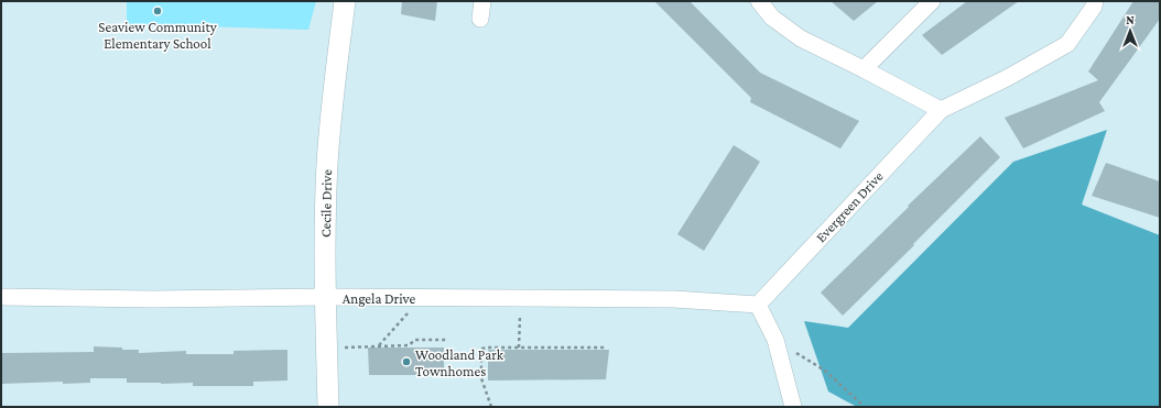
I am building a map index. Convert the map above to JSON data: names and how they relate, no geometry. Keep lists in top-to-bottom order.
{
  "streets": {
    "street": ["Cecile Drive", "Evergreen Drive", "Angela Drive"]
  },
  "crossings": [
    ["Cecile Drive", "Angela Drive"],
    ["Evergreen Drive", "Angela Drive"]
  ],
  "places": ["Seaview Community Elementary School", "Woodland Park Townhomes"],
  "north": "top"
}
